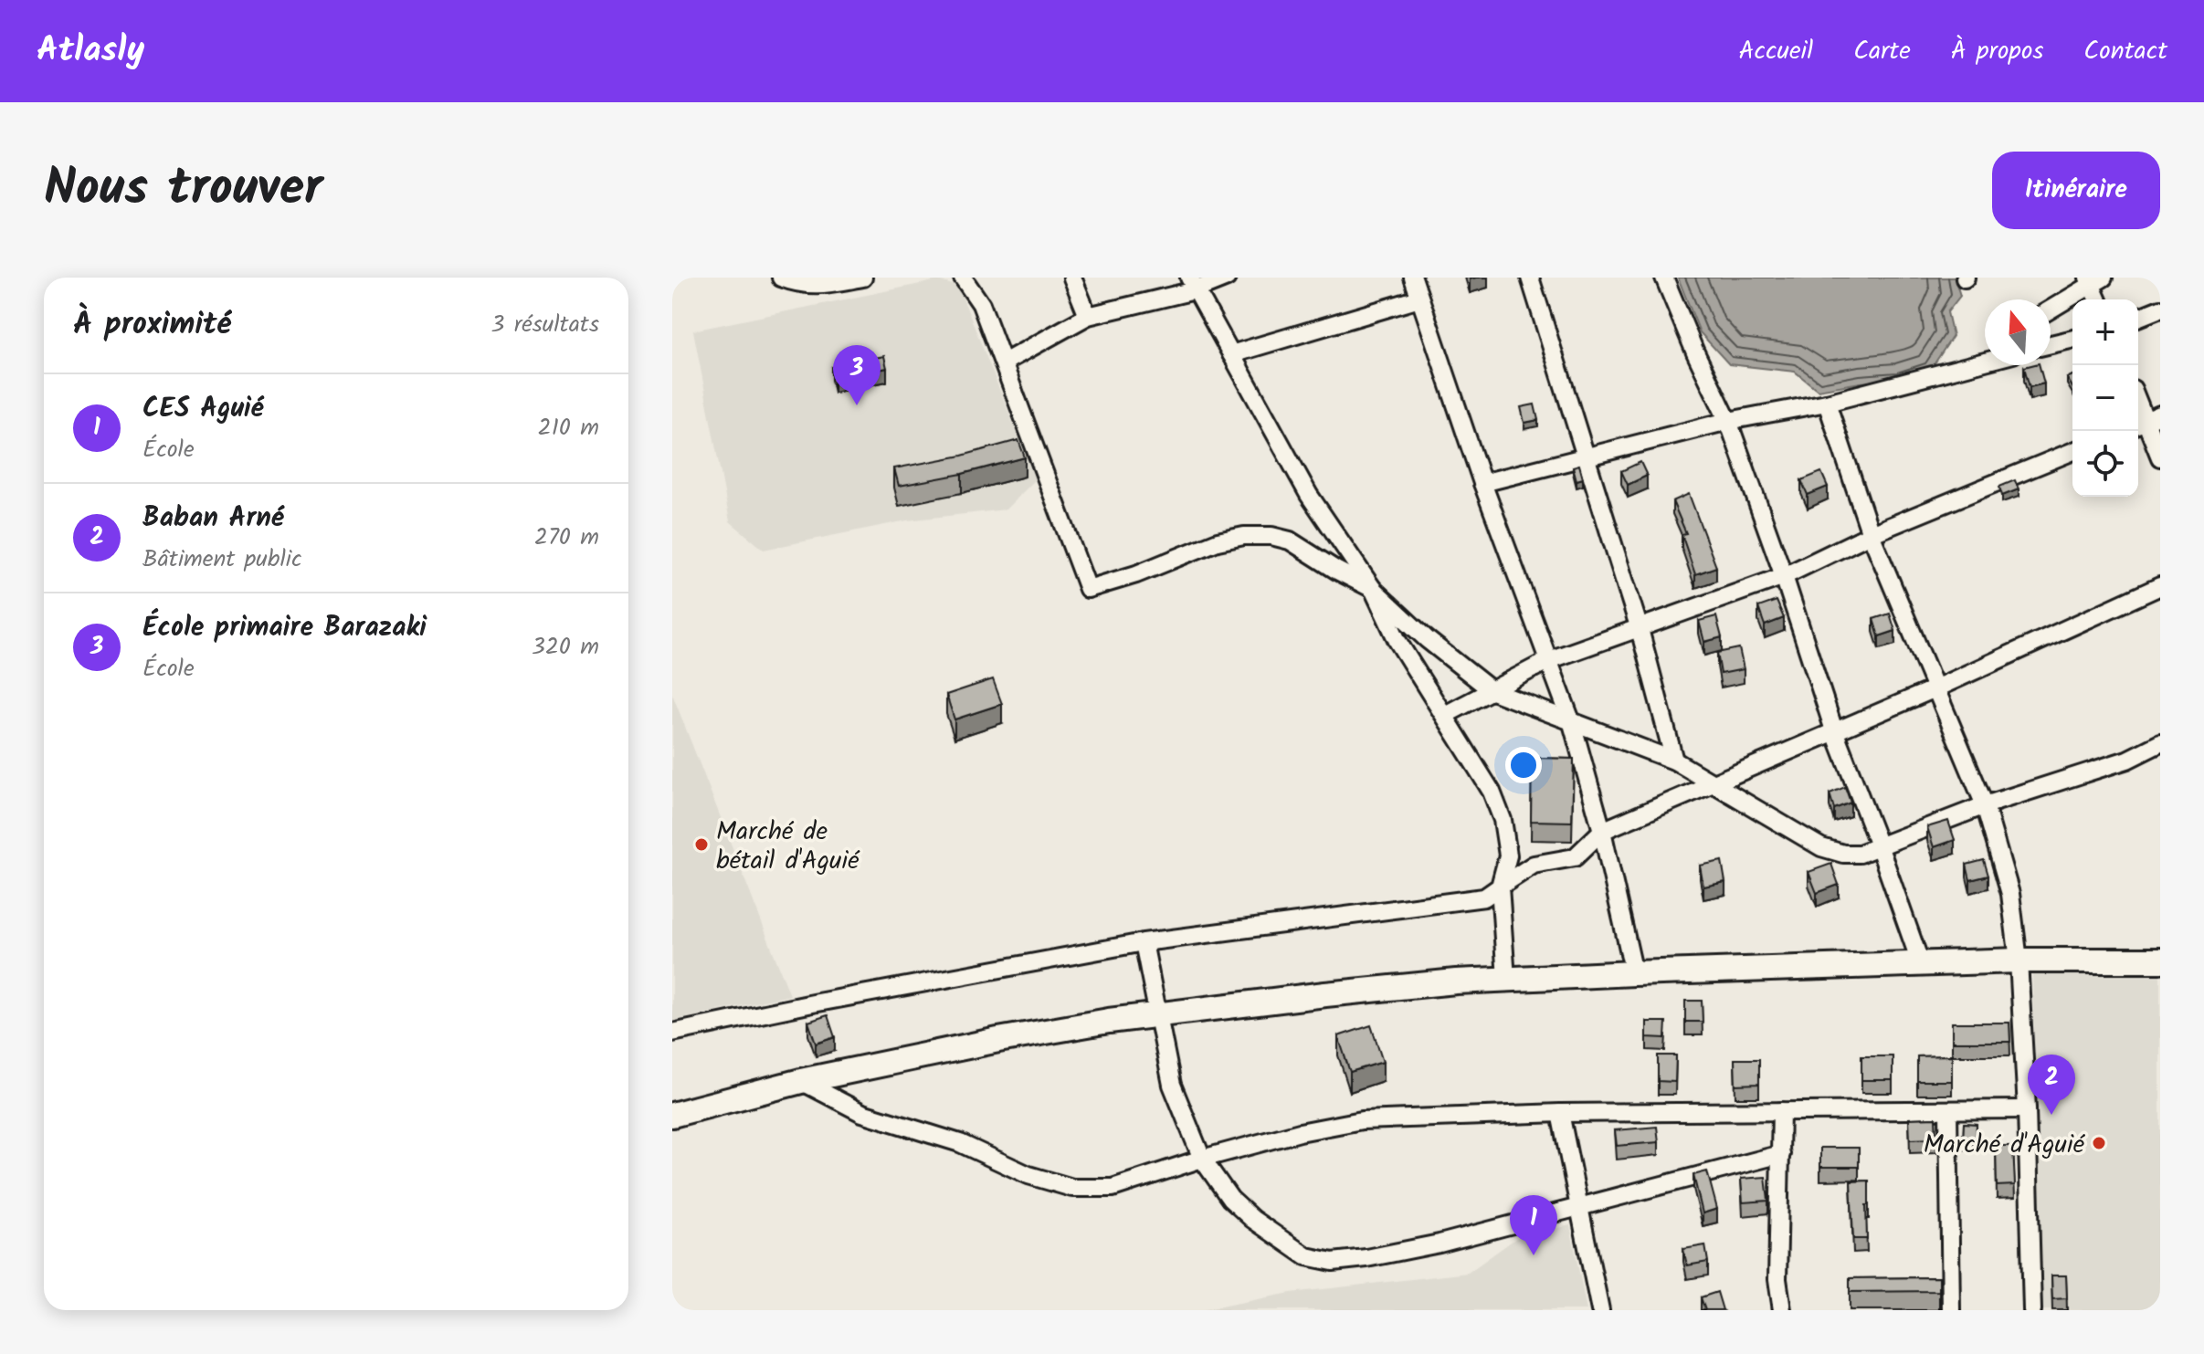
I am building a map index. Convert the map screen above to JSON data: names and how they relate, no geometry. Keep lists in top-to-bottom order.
{
  "places": ["Marché de bétail d'Aguié", "Marché d'Aguié"],
  "north": "top",
  "page": {
    "header": "Atlasly",
    "nav": [
      "Accueil",
      "Carte",
      "À propos",
      "Contact"
    ],
    "title": "Nous trouver",
    "buttons": "Itinéraire",
    "heading": ["À proximité", "3 résultats"],
    "map_buttons": ["+", "−"],
    "pins": ["3", "2", "1"],
    "list": [
      {
        "mark": "1",
        "name": "CES Aguié",
        "note": "École",
        "value": "210 m"
      },
      {
        "mark": "2",
        "name": "Baban Arné",
        "note": "Bâtiment public",
        "value": "270 m"
      },
      {
        "mark": "3",
        "name": "École primaire Barazaki",
        "note": "École",
        "value": "320 m"
      }
    ]
  }
}
